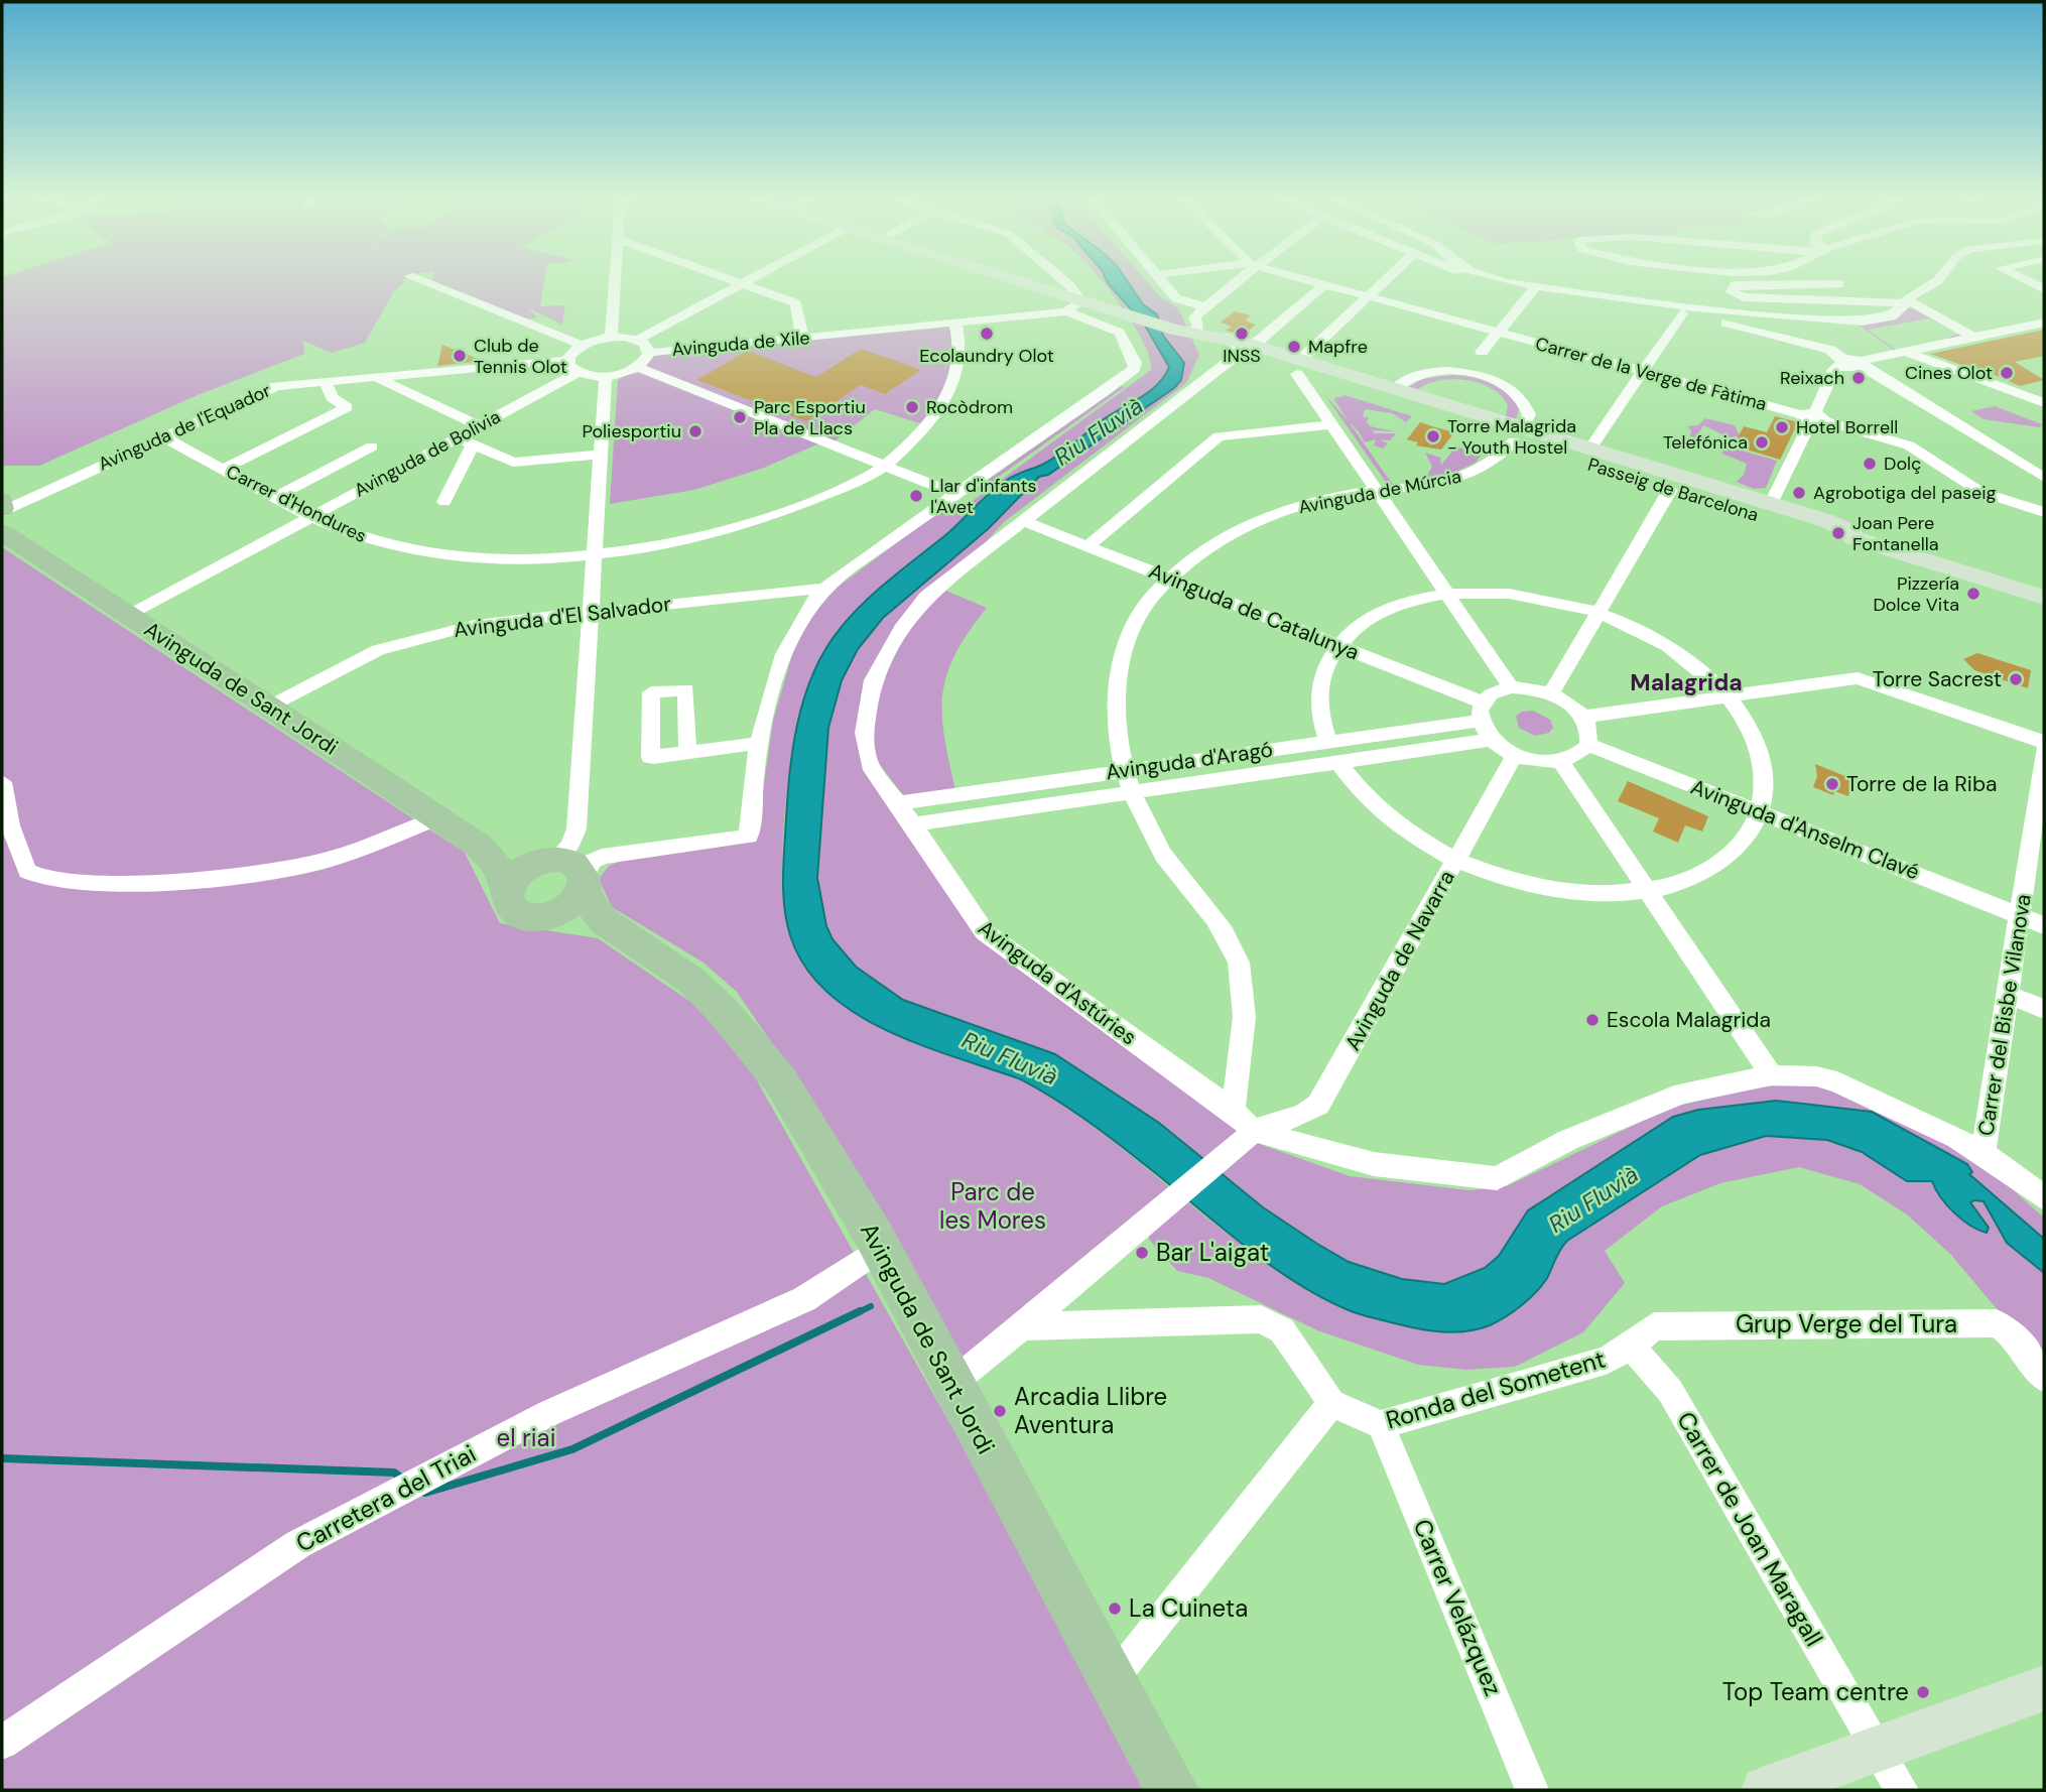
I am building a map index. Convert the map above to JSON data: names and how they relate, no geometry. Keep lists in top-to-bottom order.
{
  "streets": {
    "main road": ["Passeig de Barcelona", "Avinguda de Sant Jordi"],
    "street": [
      "Avinguda de Xile",
      "Carrer de la Verge de Fàtima",
      "Avinguda de l'Equador",
      "Avinguda de Bolivia",
      "Avinguda de Múrcia",
      "Carrer d'Hondures",
      "Avinguda de Catalunya",
      "Avinguda d'El Salvador",
      "Avinguda d'Aragó",
      "Avinguda d'Anselm Clavé",
      "Avinguda de Navarra",
      "Avinguda d'Astúries",
      "Carrer del Bisbe Vilanova",
      "Grup Verge del Tura",
      "Ronda del Sometent",
      "Carretera del Triai",
      "Carrer de Joan Maragall",
      "Carrer Velázquez"
    ]
  },
  "crossings": [
    ["Avinguda de Xile", "Passeig de Barcelona"],
    ["Avinguda de Xile", "Carrer d'Hondures"],
    ["Carrer de la Verge de Fàtima", "Avinguda d'Astúries"],
    ["Avinguda de l'Equador", "Avinguda de Bolivia"],
    ["Avinguda de l'Equador", "Carrer d'Hondures"],
    ["Avinguda de Bolivia", "Carrer d'Hondures"],
    ["Avinguda de Bolivia", "Avinguda de Sant Jordi"],
    ["Passeig de Barcelona", "Avinguda de Múrcia"],
    ["Passeig de Barcelona", "Avinguda d'Astúries"],
    ["Avinguda de Múrcia", "Avinguda de Catalunya"],
    ["Avinguda de Múrcia", "Avinguda d'Aragó"],
    ["Avinguda de Múrcia", "Avinguda d'Astúries"],
    ["Avinguda de Catalunya", "Avinguda d'Aragó"],
    ["Avinguda de Catalunya", "Avinguda d'Anselm Clavé"],
    ["Avinguda de Catalunya", "Avinguda de Navarra"],
    ["Avinguda de Catalunya", "Avinguda d'Astúries"],
    ["Avinguda d'El Salvador", "Avinguda de Sant Jordi"],
    ["Avinguda de Sant Jordi", "Carretera del Triai"],
    ["Avinguda d'Aragó", "Avinguda d'Anselm Clavé"],
    ["Avinguda d'Aragó", "Avinguda de Navarra"],
    ["Avinguda d'Aragó", "Avinguda d'Astúries"],
    ["Avinguda d'Anselm Clavé", "Avinguda de Navarra"],
    ["Avinguda d'Anselm Clavé", "Carrer del Bisbe Vilanova"],
    ["Avinguda de Navarra", "Avinguda d'Astúries"],
    ["Grup Verge del Tura", "Ronda del Sometent"],
    ["Grup Verge del Tura", "Carrer de Joan Maragall"],
    ["Ronda del Sometent", "Carrer de Joan Maragall"],
    ["Ronda del Sometent", "Carrer Velázquez"]
  ],
  "districts": ["Malagrida"],
  "water": ["Riu Fluvià"],
  "parks": ["Parc de les Mores", "el riai"],
  "places": [
    "Ecolaundry Olot",
    "INSS",
    "Mapfre",
    "Club de Tennis Olot",
    "Cines Olot",
    "Reixach",
    "Rocòdrom",
    "Parc Esportiu Pla de Llacs",
    "Hotel Borrell",
    "Poliesportiu",
    "Torre Malagrida - Youth Hostel",
    "Telefónica",
    "Dolç",
    "Agrobotiga del paseig",
    "Llar d'infants l'Avet",
    "Joan Pere Fontanella",
    "Pizzería Dolce Vita",
    "Torre Sacrest",
    "Torre de la Riba",
    "Escola Malagrida",
    "Bar L'aigat",
    "Arcadia Llibre Aventura",
    "La Cuineta",
    "Top Team centre"
  ]
}
